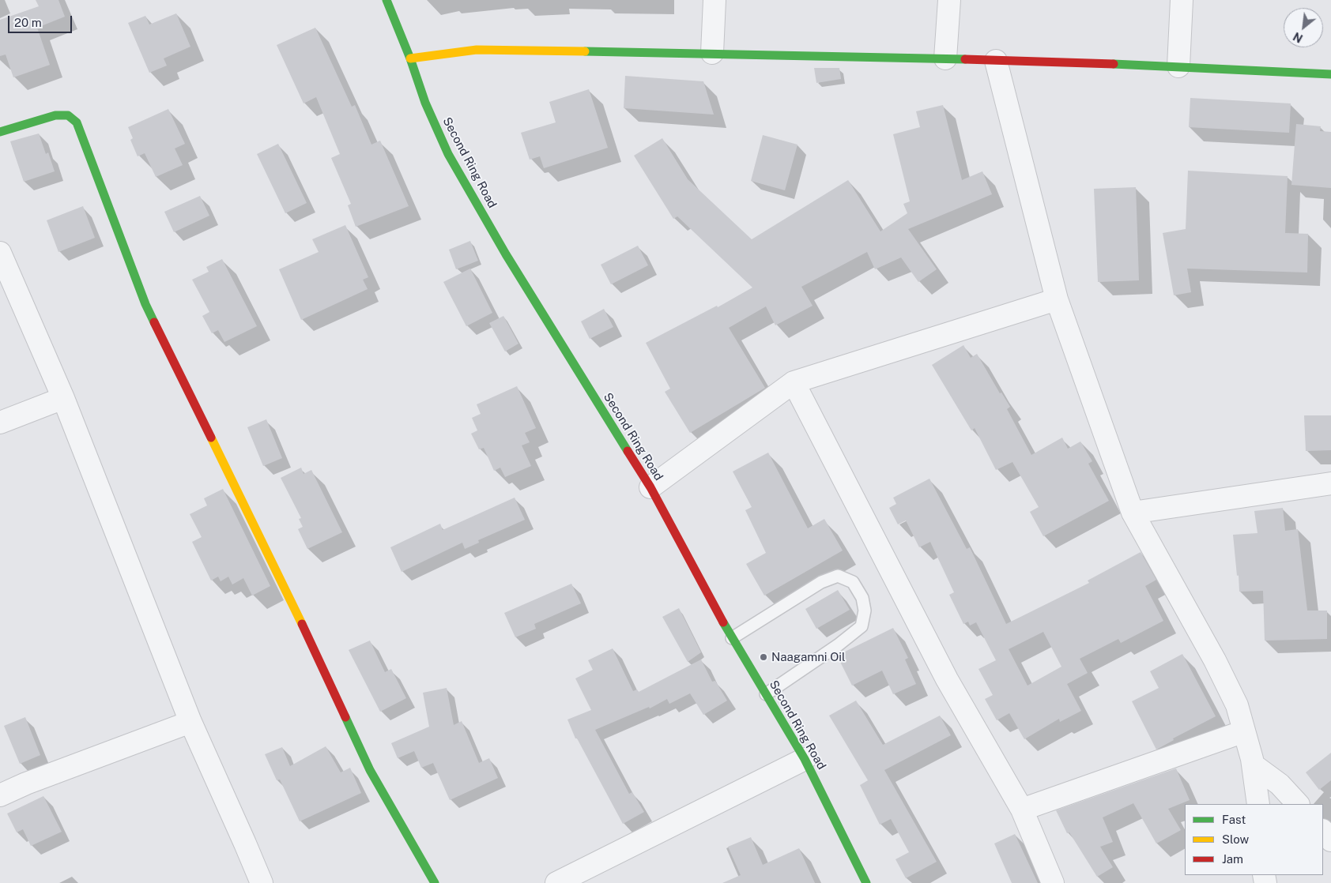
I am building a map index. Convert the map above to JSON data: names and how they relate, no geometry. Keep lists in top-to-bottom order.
{
  "streets": {
    "street": ["Second Ring Road"]
  },
  "places": ["Naagamni Oil"],
  "legend": ["Fast", "Slow", "Jam"],
  "scale_bar": "20 m",
  "north": "bottom left"
}
